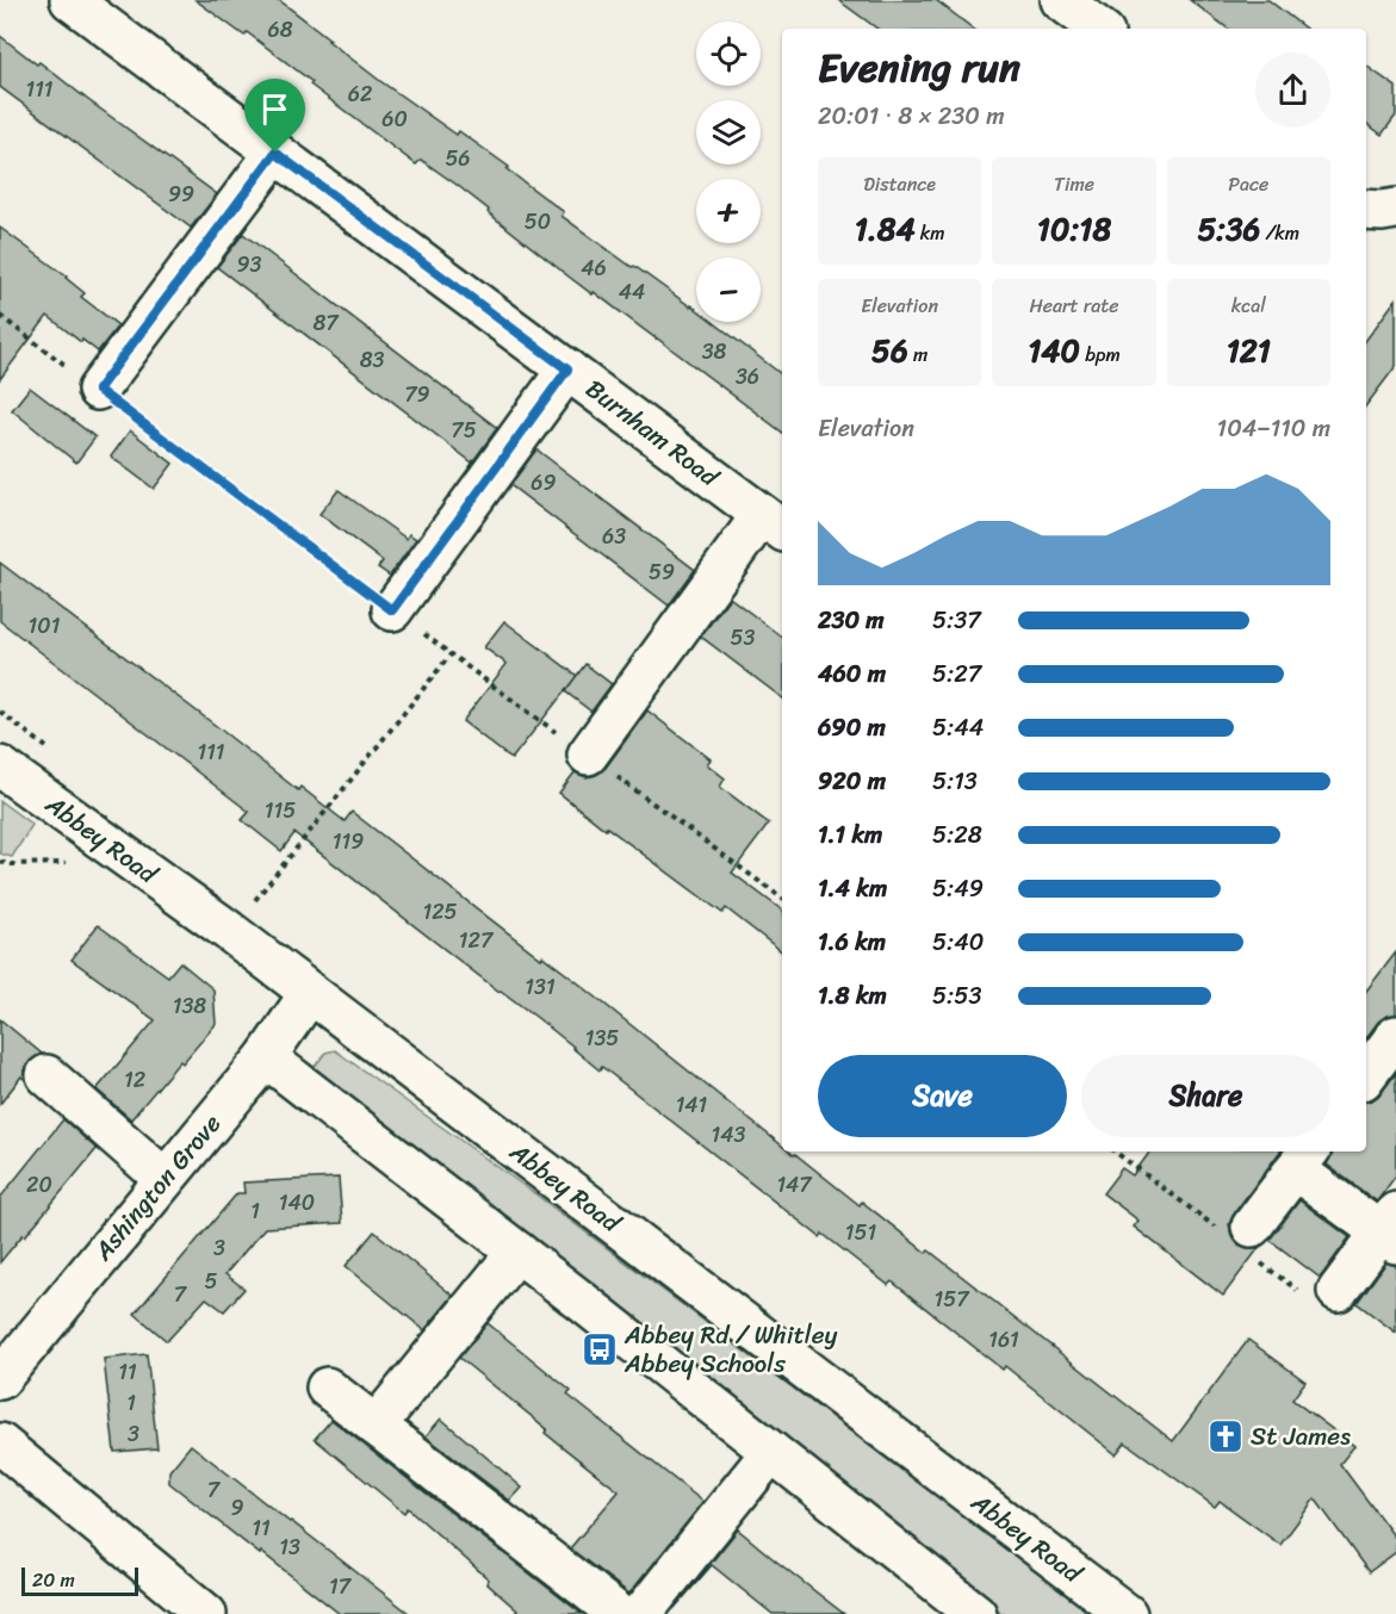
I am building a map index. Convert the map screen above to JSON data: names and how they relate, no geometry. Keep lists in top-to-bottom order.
{
  "streets": {
    "street": ["Burnham Road", "Abbey Road", "Ashington Grove"]
  },
  "crossings": [
    ["Abbey Road", "Ashington Grove"]
  ],
  "places": {
    "bus stop": ["Abbey Rd / Whitley Abbey Schools"],
    "church": ["St James"]
  },
  "house_numbers": [
    "68",
    "111",
    "62",
    "60",
    "56",
    "99",
    "50",
    "93",
    "46",
    "44",
    "87",
    "38",
    "83",
    "36",
    "79",
    "75",
    "69",
    "63",
    "59",
    "101",
    "53",
    "111",
    "115",
    "119",
    "125",
    "127",
    "131",
    "138",
    "135",
    "12",
    "141",
    "143",
    "20",
    "147",
    "140",
    "1",
    "151",
    "3",
    "5",
    "7",
    "157",
    "161",
    "11",
    "1",
    "3",
    "7",
    "9",
    "11",
    "13",
    "17"
  ],
  "scale_bar": "20 m",
  "page": {
    "map_buttons": ["+", "−"],
    "heading": ["Evening run", "20:01 · 8 × 230 m"],
    "stats": [
      ["Distance", "1.84 km"],
      ["Time", "10:18"],
      ["Pace", "5:36 /km"],
      ["Elevation", "56 m"],
      ["Heart rate", "140 bpm"],
      ["kcal", "121"]
    ],
    "chart": ["Elevation", "104–110 m"],
    "list": [
      {
        "name": "230 m",
        "note": "5:37"
      },
      {
        "name": "460 m",
        "note": "5:27"
      },
      {
        "name": "690 m",
        "note": "5:44"
      },
      {
        "name": "920 m",
        "note": "5:13"
      },
      {
        "name": "1.1 km",
        "note": "5:28"
      },
      {
        "name": "1.4 km",
        "note": "5:49"
      },
      {
        "name": "1.6 km",
        "note": "5:40"
      },
      {
        "name": "1.8 km",
        "note": "5:53"
      }
    ],
    "buttons": ["Save", "Share"],
    "scale": "20 m"
  }
}
